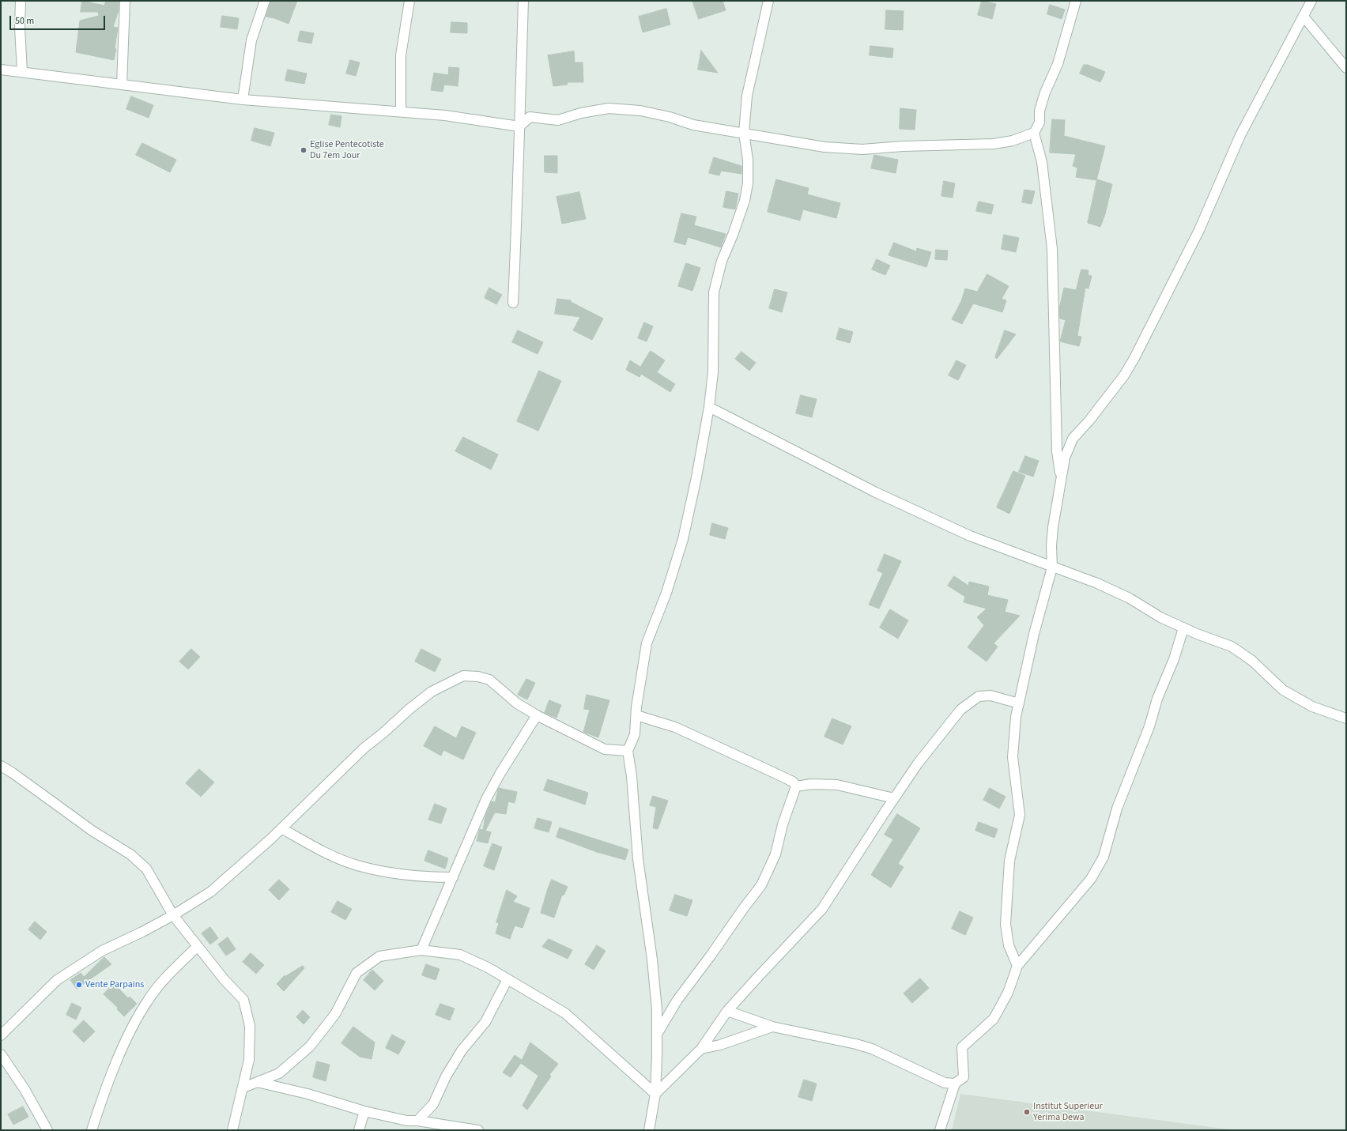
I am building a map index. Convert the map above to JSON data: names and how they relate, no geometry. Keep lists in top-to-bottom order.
{
  "places": ["Eglise Pentecotiste Du 7em Jour", "Vente Parpains", "Institut Superieur Yerima Dewa"],
  "scale_bar": "50 m"
}
